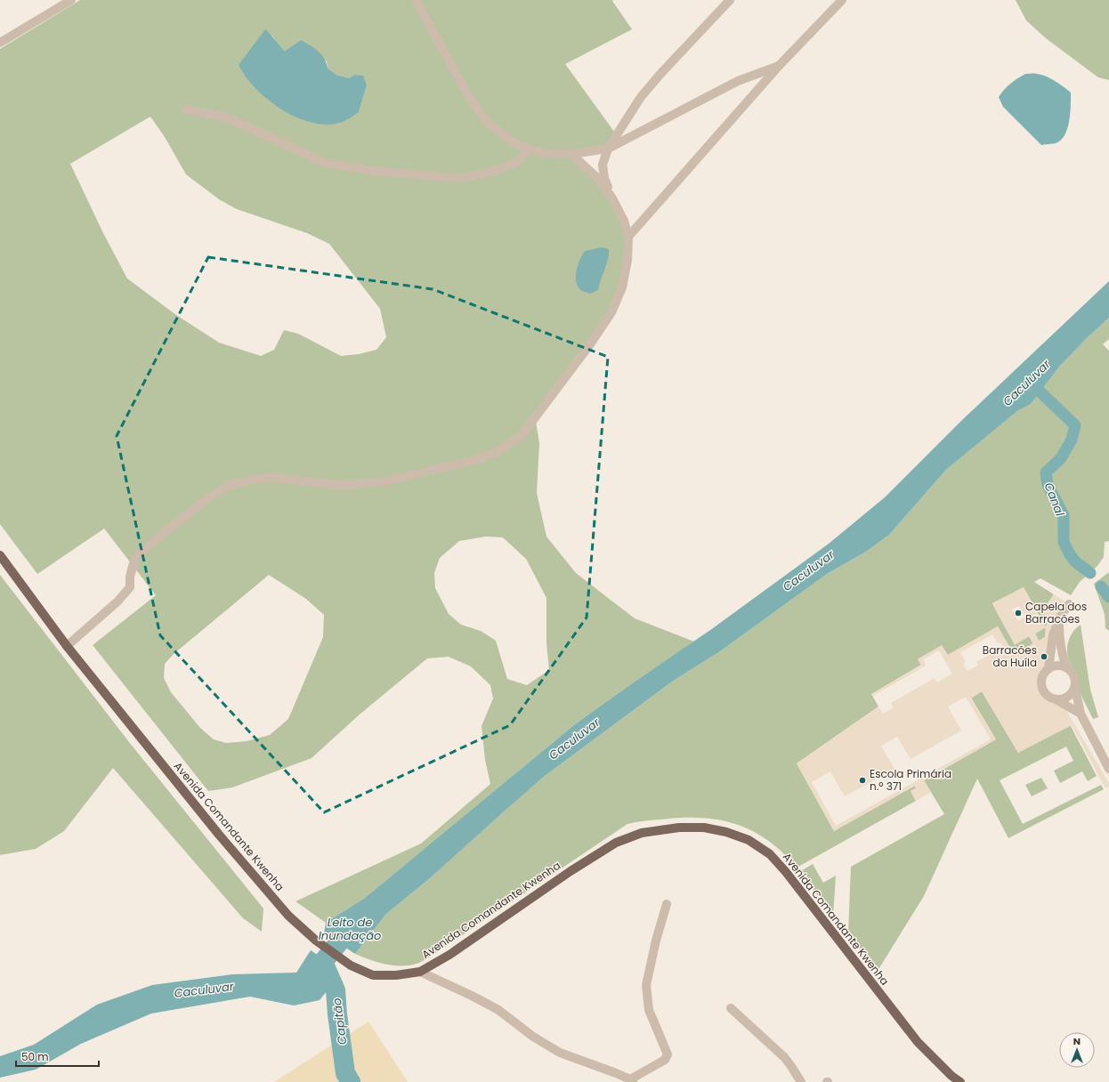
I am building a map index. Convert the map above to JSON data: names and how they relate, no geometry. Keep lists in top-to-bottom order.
{
  "streets": {
    "main road": ["Avenida Comandante Kwenha"]
  },
  "water": [
    "Caculuvar",
    "Canal",
    "Leito de Inundação",
    "Capitão"
  ],
  "places": ["Capela dos Barracões", "Barracões da Huíla", "Escola Primária n.º 371"],
  "scale_bar": "50 m",
  "north": "top"
}
